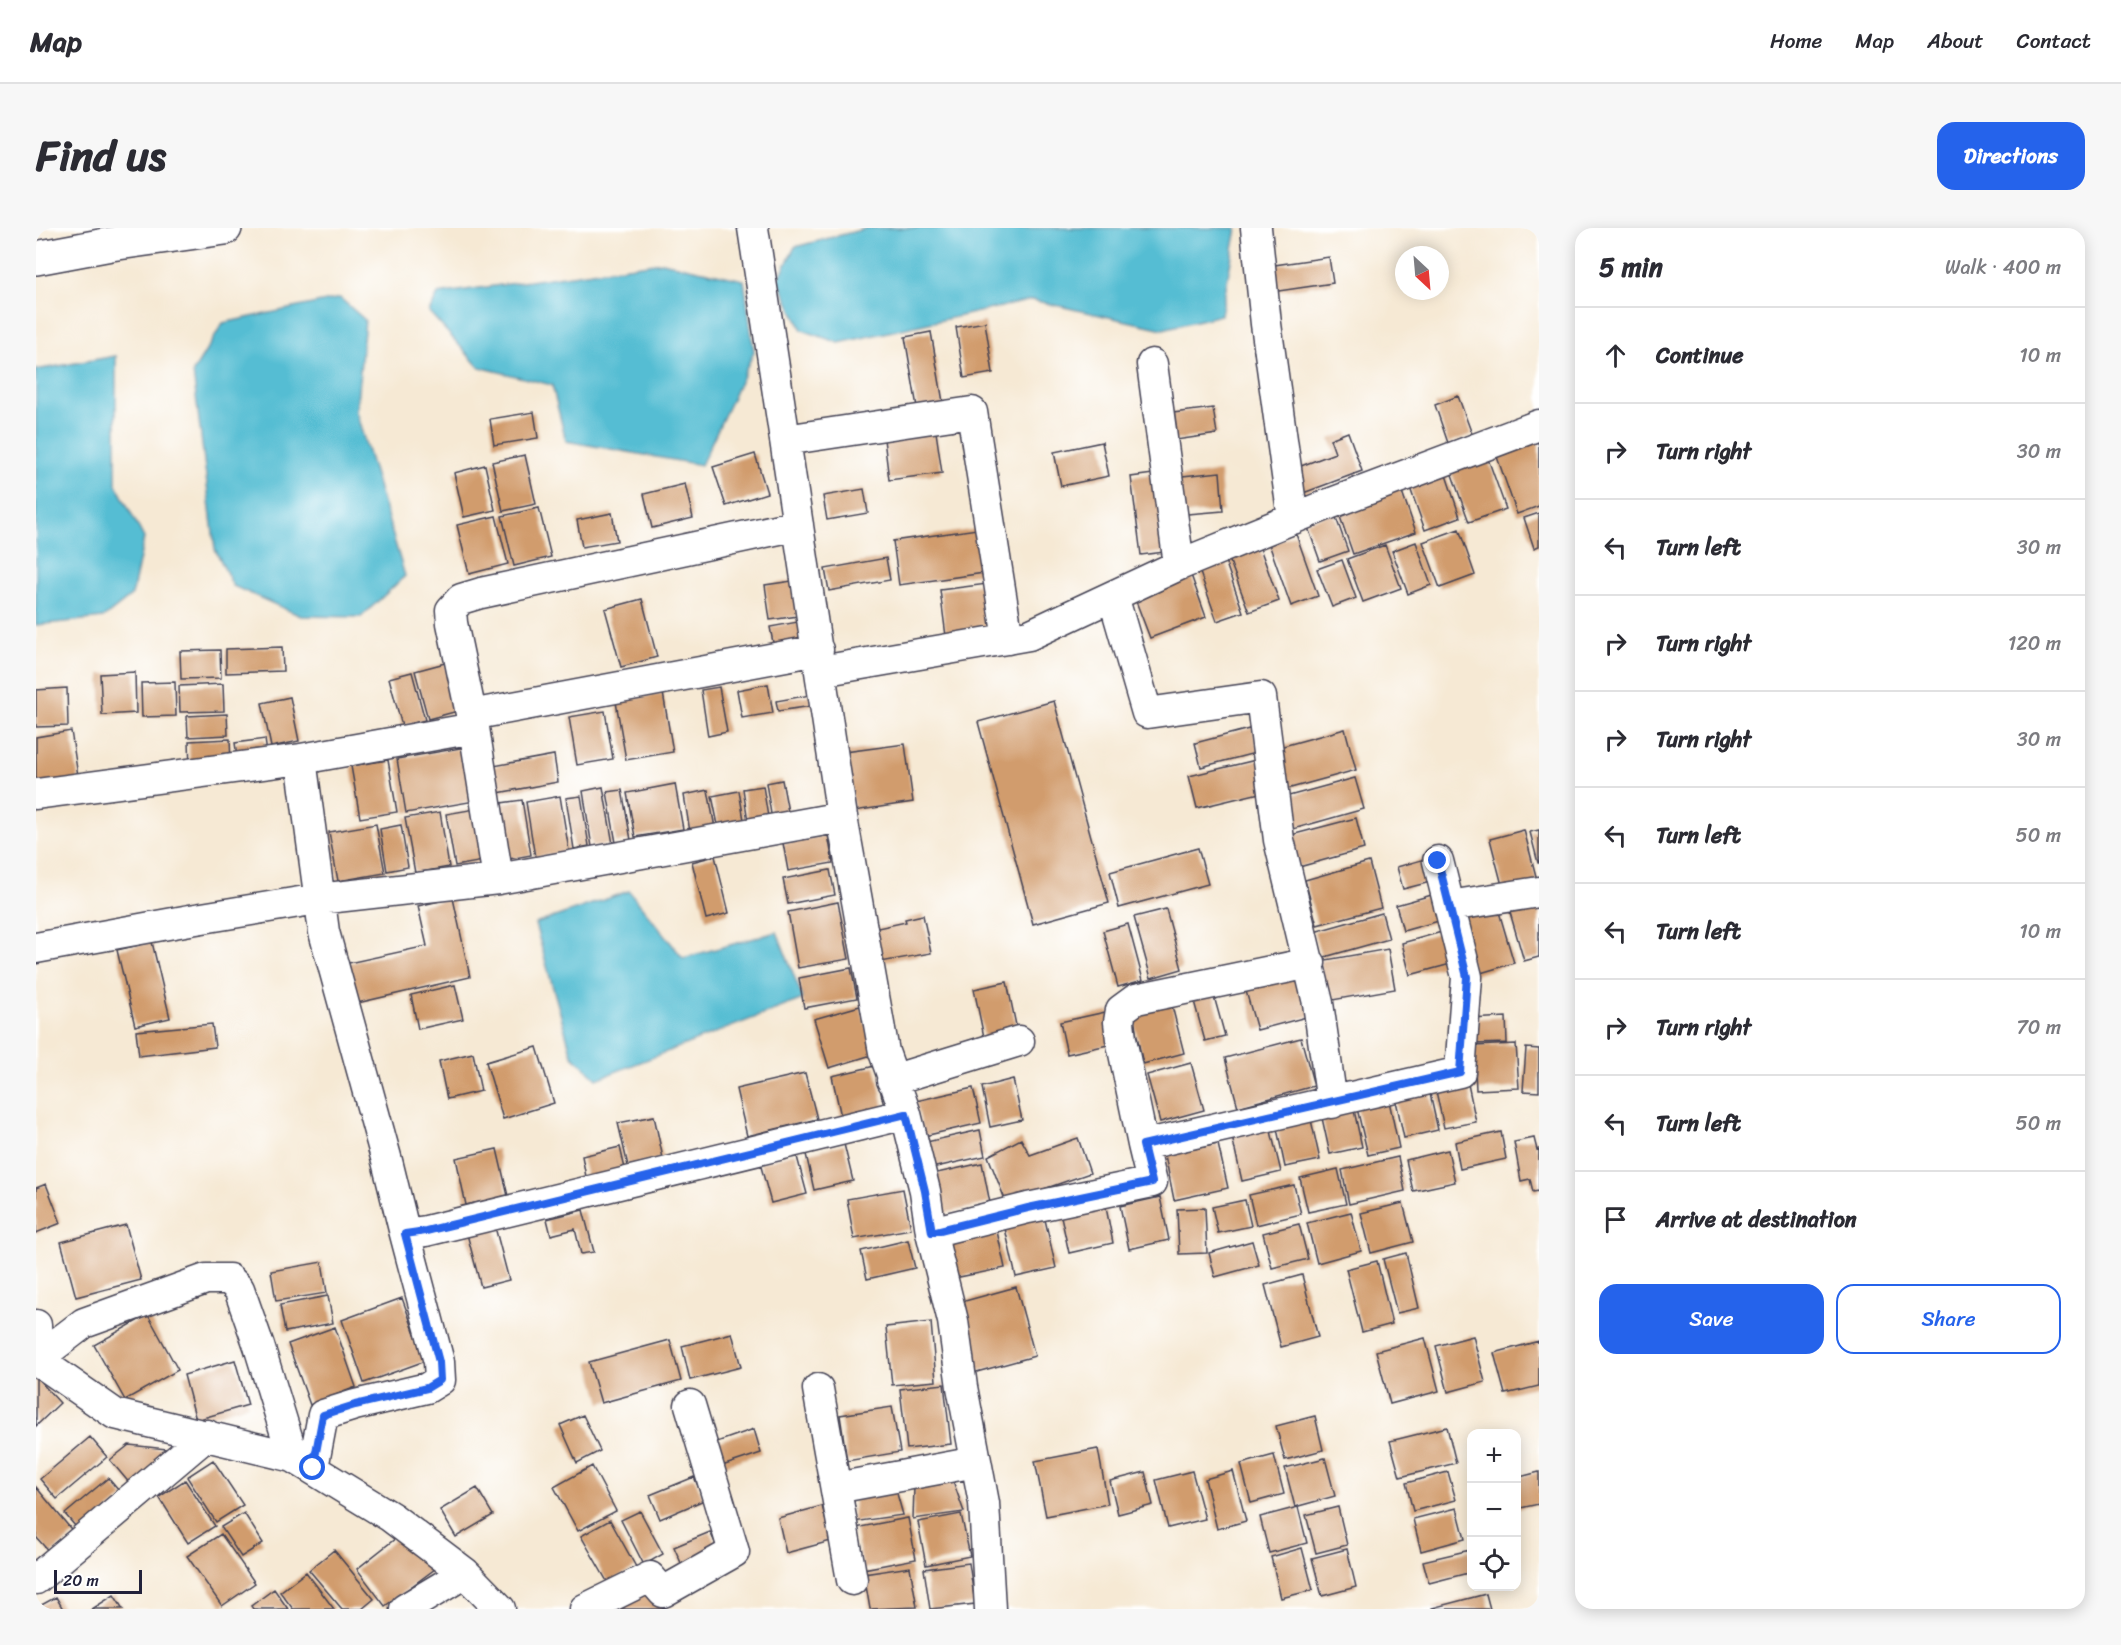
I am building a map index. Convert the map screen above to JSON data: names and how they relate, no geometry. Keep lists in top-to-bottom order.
{
  "scale_bar": "20 m",
  "north": "bottom right",
  "page": {
    "header": "Map",
    "nav": [
      "Home",
      "Map",
      "About",
      "Contact"
    ],
    "title": "Find us",
    "buttons": [
      "Directions",
      ["Save", "Share"]
    ],
    "heading": ["5 min", "Walk · 400 m"],
    "list": [
      ["Continue", "10 m"],
      ["Turn right", "30 m"],
      ["Turn left", "30 m"],
      ["Turn right", "120 m"],
      ["Turn right", "30 m"],
      ["Turn left", "50 m"],
      ["Turn left", "10 m"],
      ["Turn right", "70 m"],
      ["Turn left", "50 m"],
      "Arrive at destination"
    ],
    "map_buttons": ["+", "−"],
    "scale": "20 m"
  }
}
